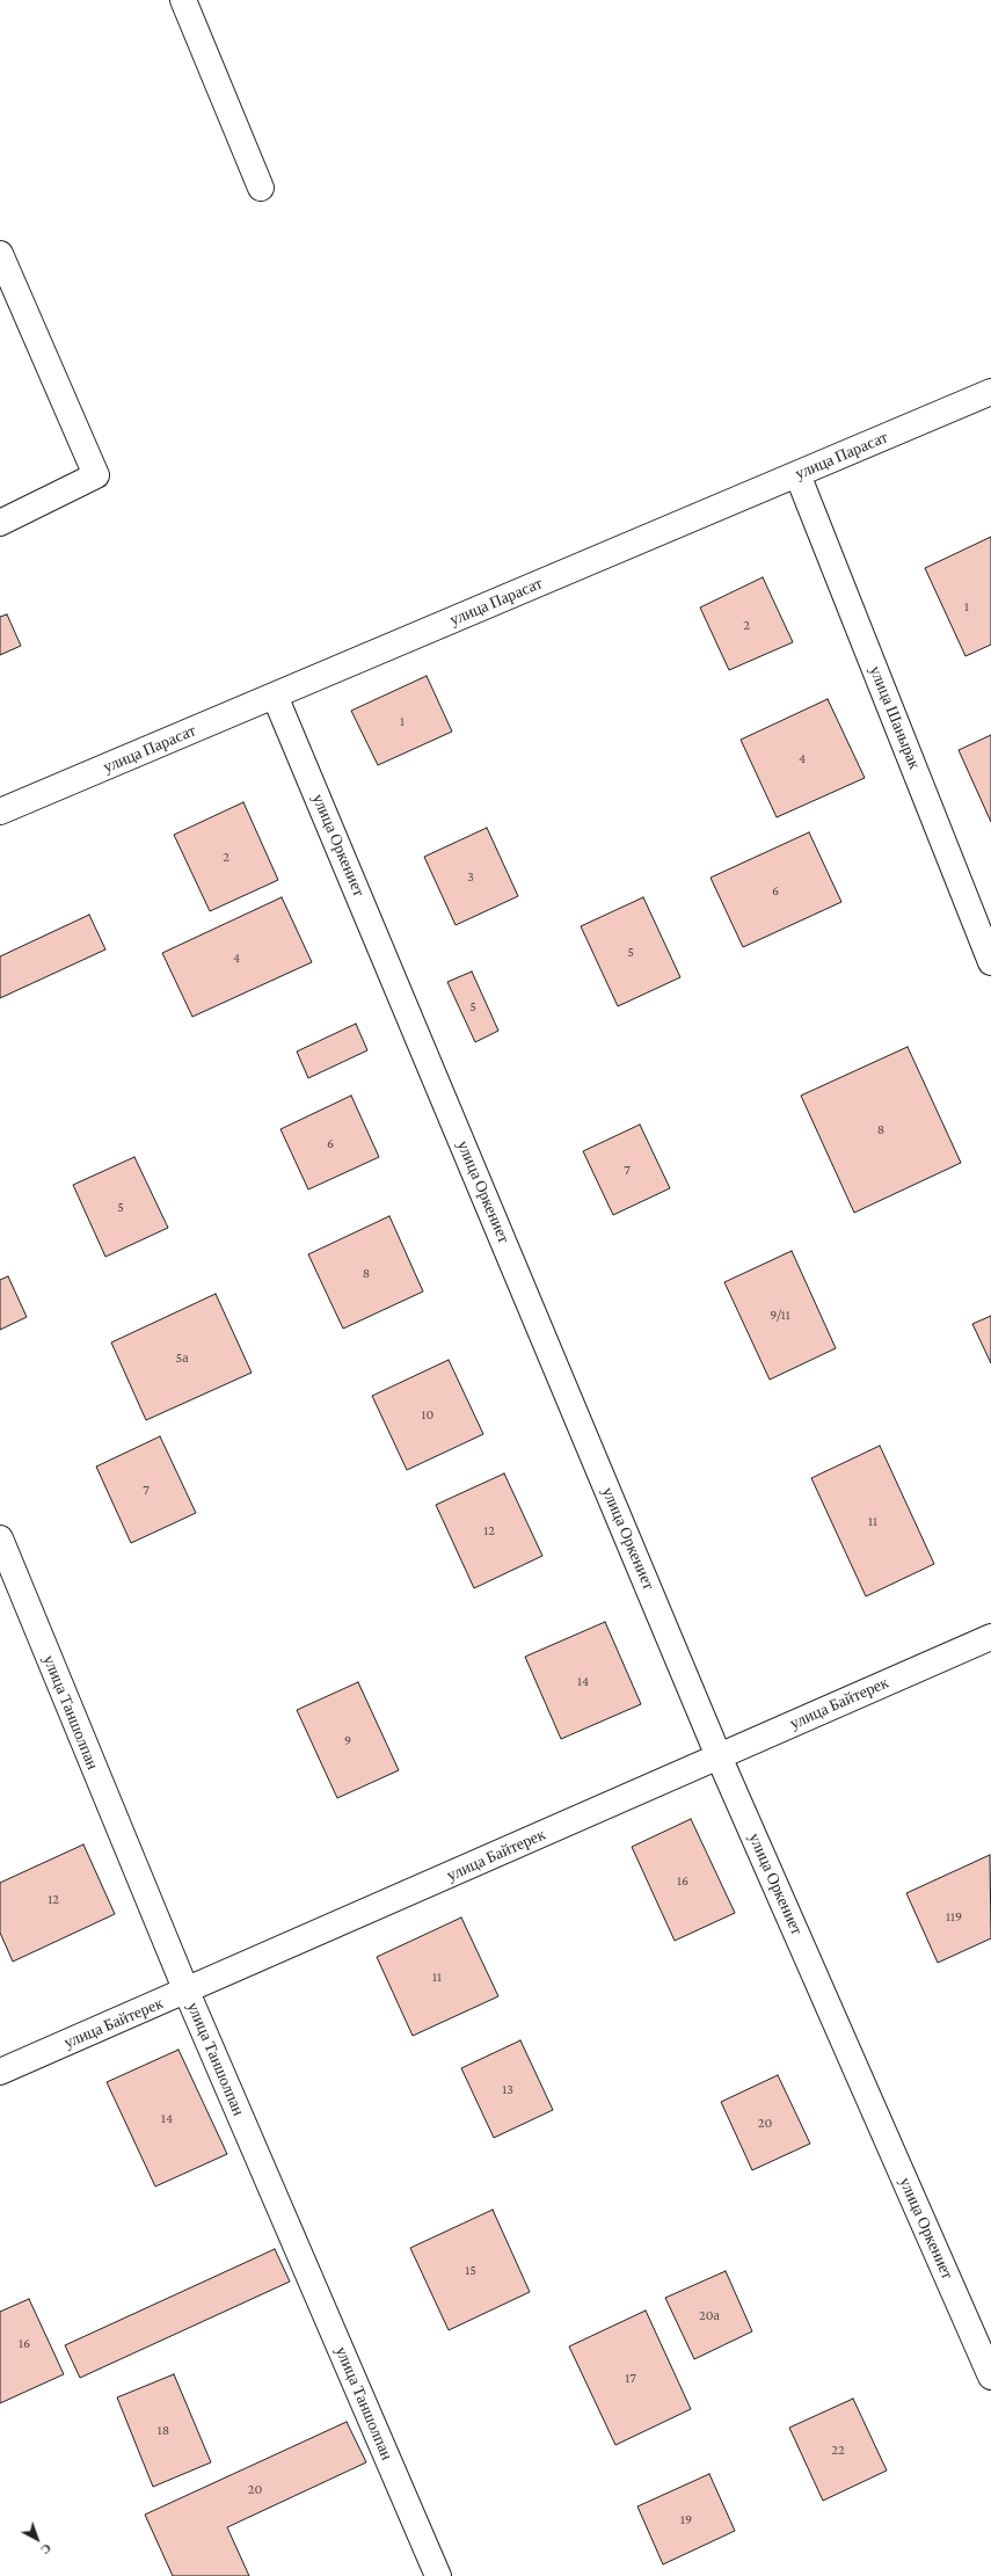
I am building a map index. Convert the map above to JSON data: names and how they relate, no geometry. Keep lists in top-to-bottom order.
{
  "streets": {
    "street": [
      "улица Парасат",
      "улица Шанырак",
      "улица Оркениет",
      "улица Байтерек",
      "улица Таншолпан"
    ]
  },
  "crossings": [
    ["улица Парасат", "улица Шанырак"],
    ["улица Парасат", "улица Оркениет"],
    ["улица Оркениет", "улица Байтерек"],
    ["улица Байтерек", "улица Таншолпан"]
  ],
  "house_numbers": [
    "1",
    "2",
    "1",
    "4",
    "2",
    "3",
    "6",
    "5",
    "4",
    "5",
    "8",
    "6",
    "7",
    "5",
    "8",
    "9/11",
    "5а",
    "10",
    "7",
    "11",
    "12",
    "14",
    "9",
    "16",
    "12",
    "119",
    "11",
    "13",
    "14",
    "20",
    "15",
    "20а",
    "16",
    "17",
    "18",
    "22",
    "20",
    "19"
  ],
  "north": "bottom right"
}
